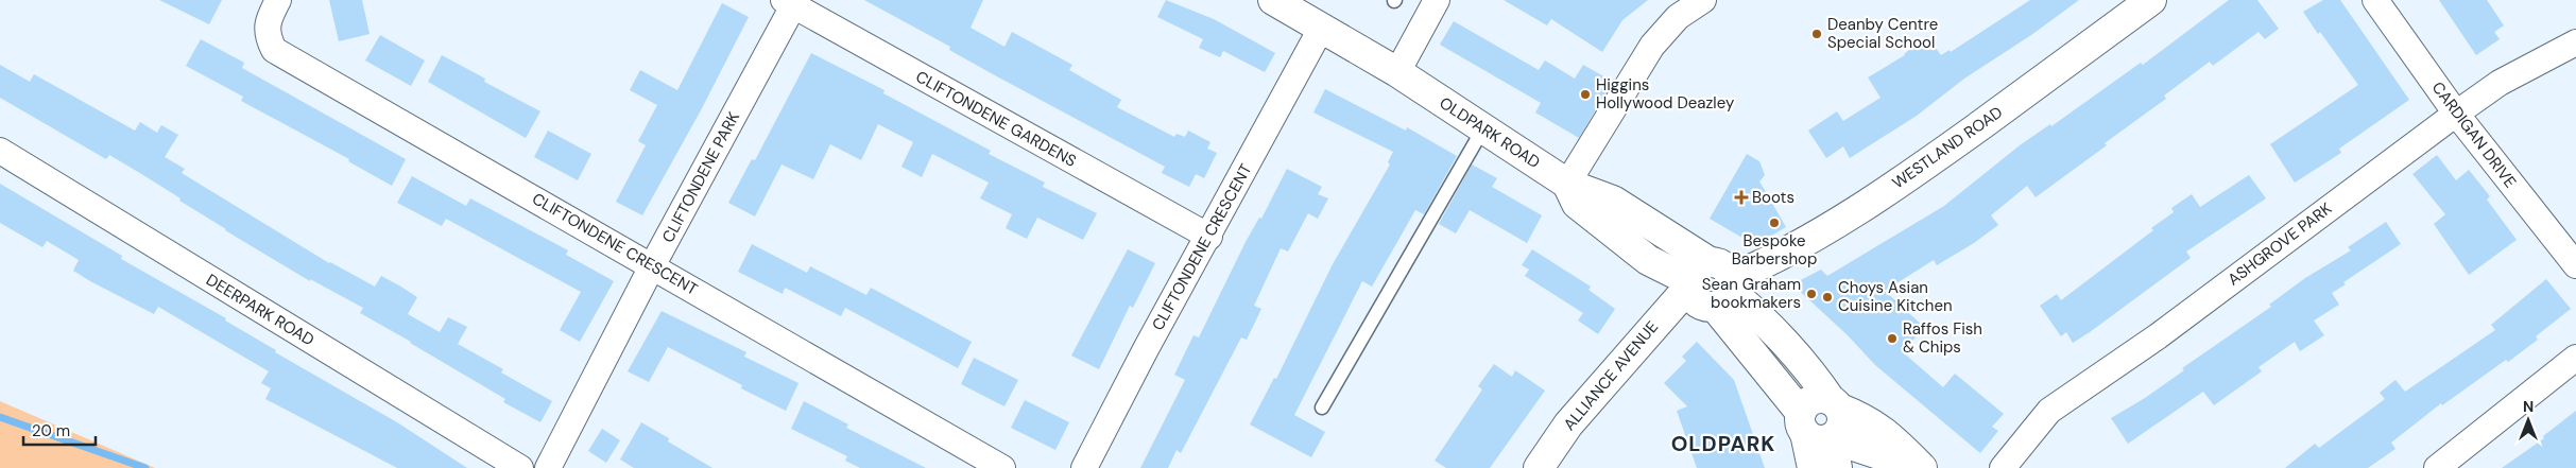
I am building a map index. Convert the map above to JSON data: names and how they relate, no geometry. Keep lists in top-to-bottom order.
{
  "streets": {
    "main road": ["OLDPARK ROAD", "WESTLAND ROAD", "ALLIANCE AVENUE"],
    "street": [
      "CLIFTONDENE GARDENS",
      "CARDIGAN DRIVE",
      "CLIFTONDENE PARK",
      "CLIFTONDENE CRESCENT",
      "ASHGROVE PARK",
      "DEERPARK ROAD"
    ]
  },
  "crossings": [
    ["CLIFTONDENE GARDENS", "CLIFTONDENE PARK"],
    ["CLIFTONDENE GARDENS", "CLIFTONDENE CRESCENT"],
    ["OLDPARK ROAD", "WESTLAND ROAD"],
    ["OLDPARK ROAD", "CLIFTONDENE CRESCENT"],
    ["OLDPARK ROAD", "ALLIANCE AVENUE"],
    ["CARDIGAN DRIVE", "ASHGROVE PARK"],
    ["WESTLAND ROAD", "ALLIANCE AVENUE"],
    ["CLIFTONDENE PARK", "CLIFTONDENE CRESCENT"]
  ],
  "districts": ["OLDPARK"],
  "places": {
    "other": [
      "Deanby Centre Special School",
      "Higgins Hollywood Deazley",
      "Bespoke Barbershop",
      "Sean Graham bookmakers",
      "Choys Asian Cuisine Kitchen",
      "Raffos Fish & Chips"
    ],
    "health": ["Boots"]
  },
  "scale_bar": "20 m",
  "north": "top"
}
